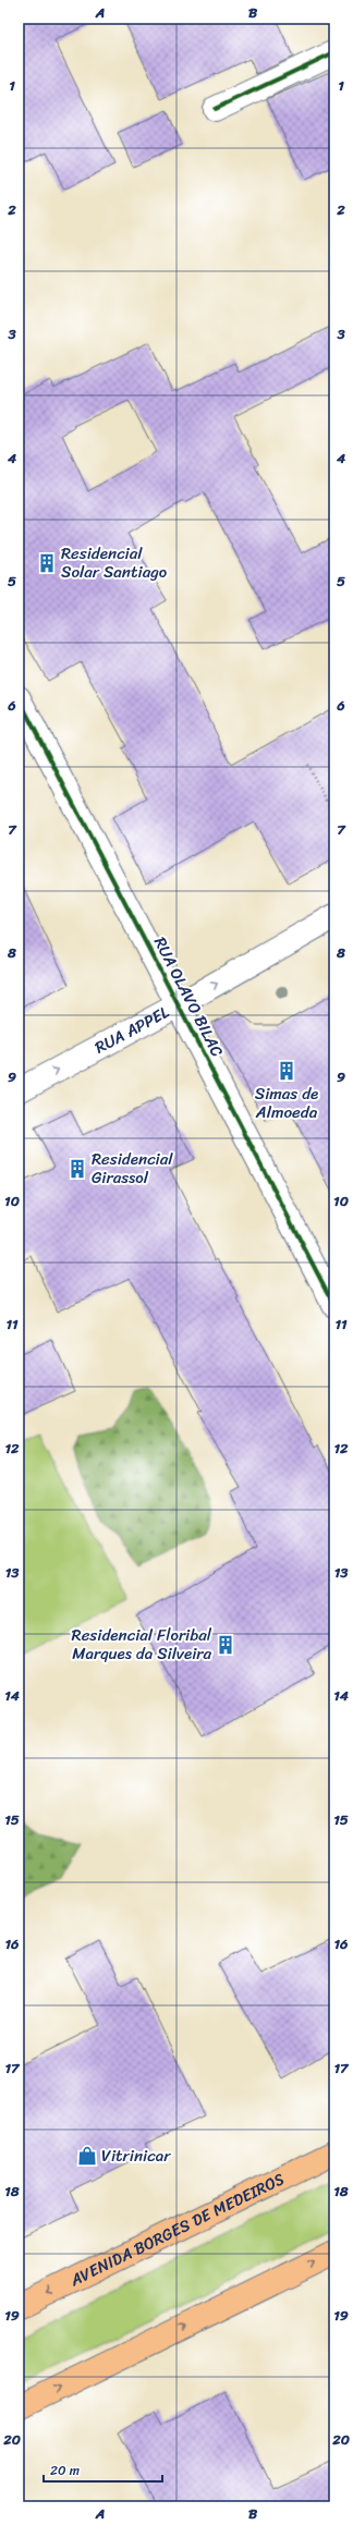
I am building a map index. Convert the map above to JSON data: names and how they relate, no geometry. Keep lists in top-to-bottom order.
{
  "streets": {
    "main road": ["AVENIDA BORGES DE MEDEIROS"],
    "street": ["RUA OLAVO BILAC", "RUA APPEL"]
  },
  "crossings": [
    ["RUA OLAVO BILAC", "RUA APPEL"]
  ],
  "one_way": ["RUA APPEL"],
  "places": {
    "building": [
      "Residencial Solar Santiago",
      "Simas de Almoeda",
      "Residencial Girassol",
      "Residencial Floribal Marques da Silveira"
    ],
    "shop": ["Vitrinicar"]
  },
  "scale_bar": "20 m",
  "grid": {
    "columns": ["A", "B"],
    "rows": [
      "1",
      "2",
      "3",
      "4",
      "5",
      "6",
      "7",
      "8",
      "9",
      "10",
      "11",
      "12",
      "13",
      "14",
      "15",
      "16",
      "17",
      "18",
      "19",
      "20"
    ]
  }
}
